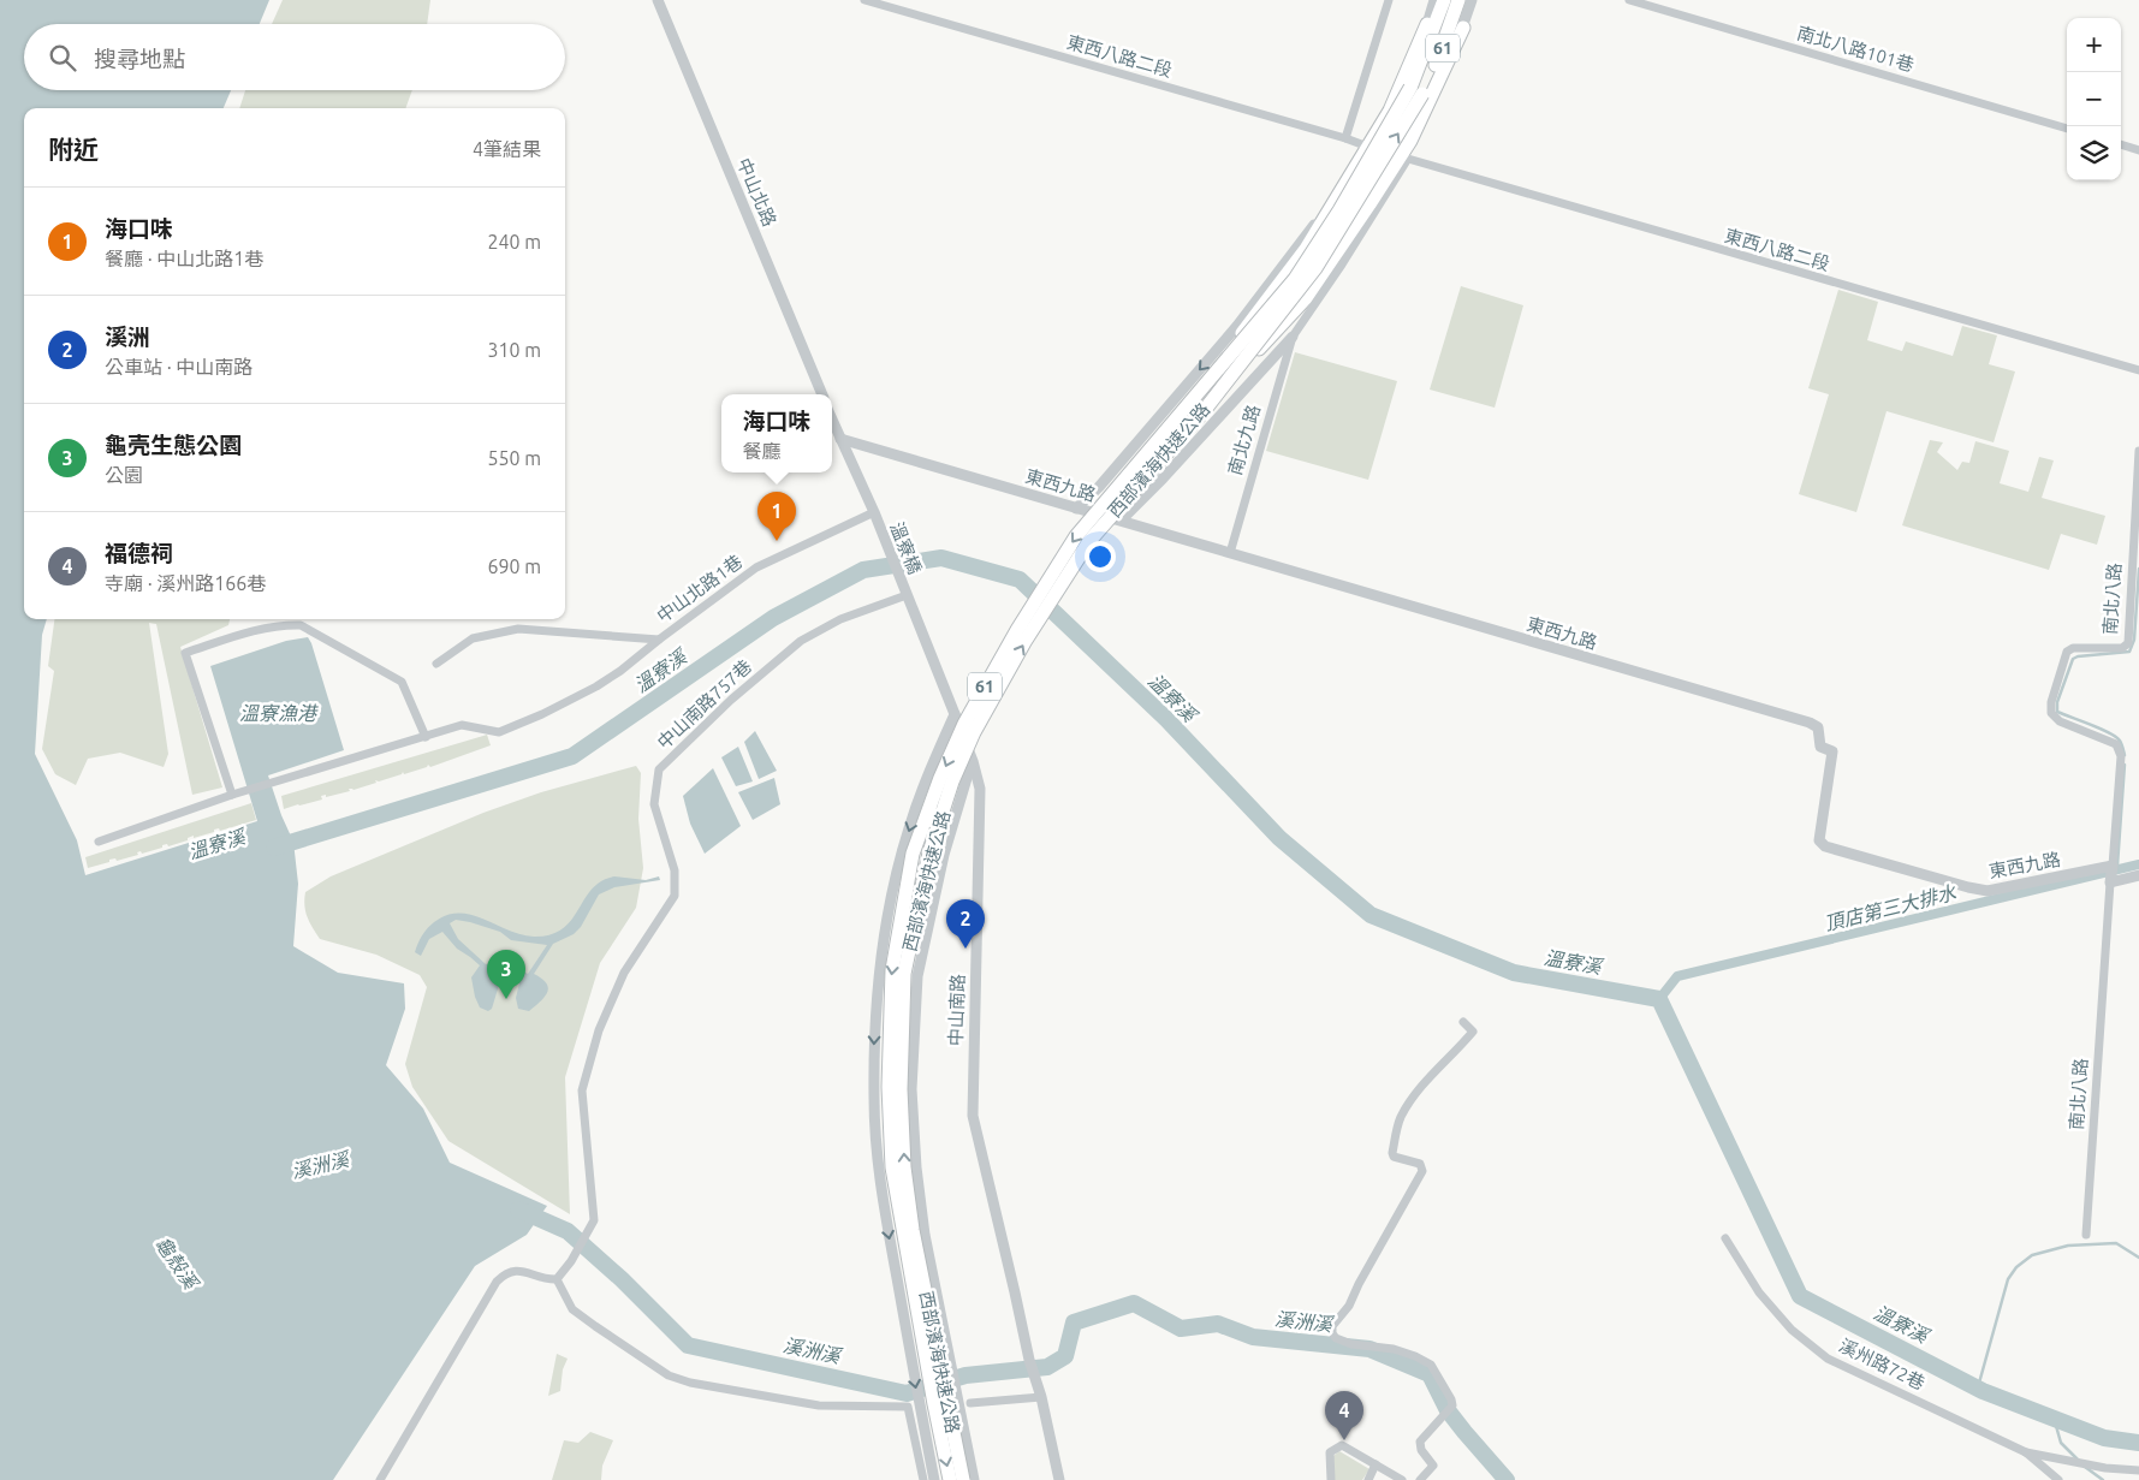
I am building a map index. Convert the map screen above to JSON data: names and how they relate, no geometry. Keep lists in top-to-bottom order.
{
  "streets": {
    "highway": ["61", "西部濱海快速公路"],
    "street": [
      "南北八路101巷",
      "東西八路二段",
      "中山北路",
      "南北九路",
      "東西九路",
      "溫寮橋",
      "中山北路1巷",
      "南北八路",
      "中山南路757巷",
      "中山南路",
      "溪州路72巷"
    ]
  },
  "crossings": [
    ["東西八路二段", "南北九路"],
    ["南北九路", "東西九路"],
    ["東西九路", "南北八路"],
    ["溫寮橋", "中山北路1巷"],
    ["溫寮橋", "中山南路757巷"],
    ["溫寮橋", "中山南路"],
    ["中山南路757巷", "中山南路"]
  ],
  "water": [
    "溫寮溪",
    "溫寮漁港",
    "頂店第三大排水",
    "溪洲溪",
    "龜殼溪"
  ],
  "page": {
    "map_buttons": ["+", "−"],
    "search": "搜尋地點",
    "heading": ["附近", "4筆結果"],
    "list": [
      {
        "mark": "1",
        "name": "海口味",
        "note": "餐廳 · 中山北路1巷",
        "value": "240 m"
      },
      {
        "mark": "2",
        "name": "溪洲",
        "note": "公車站 · 中山南路",
        "value": "310 m"
      },
      {
        "mark": "3",
        "name": "龜壳生態公園",
        "note": "公園",
        "value": "550 m"
      },
      {
        "mark": "4",
        "name": "福德祠",
        "note": "寺廟 · 溪州路166巷",
        "value": "690 m"
      }
    ],
    "popup": ["海口味", "餐廳"],
    "pins": [
      "1",
      "2",
      "3",
      "4"
    ]
  }
}
